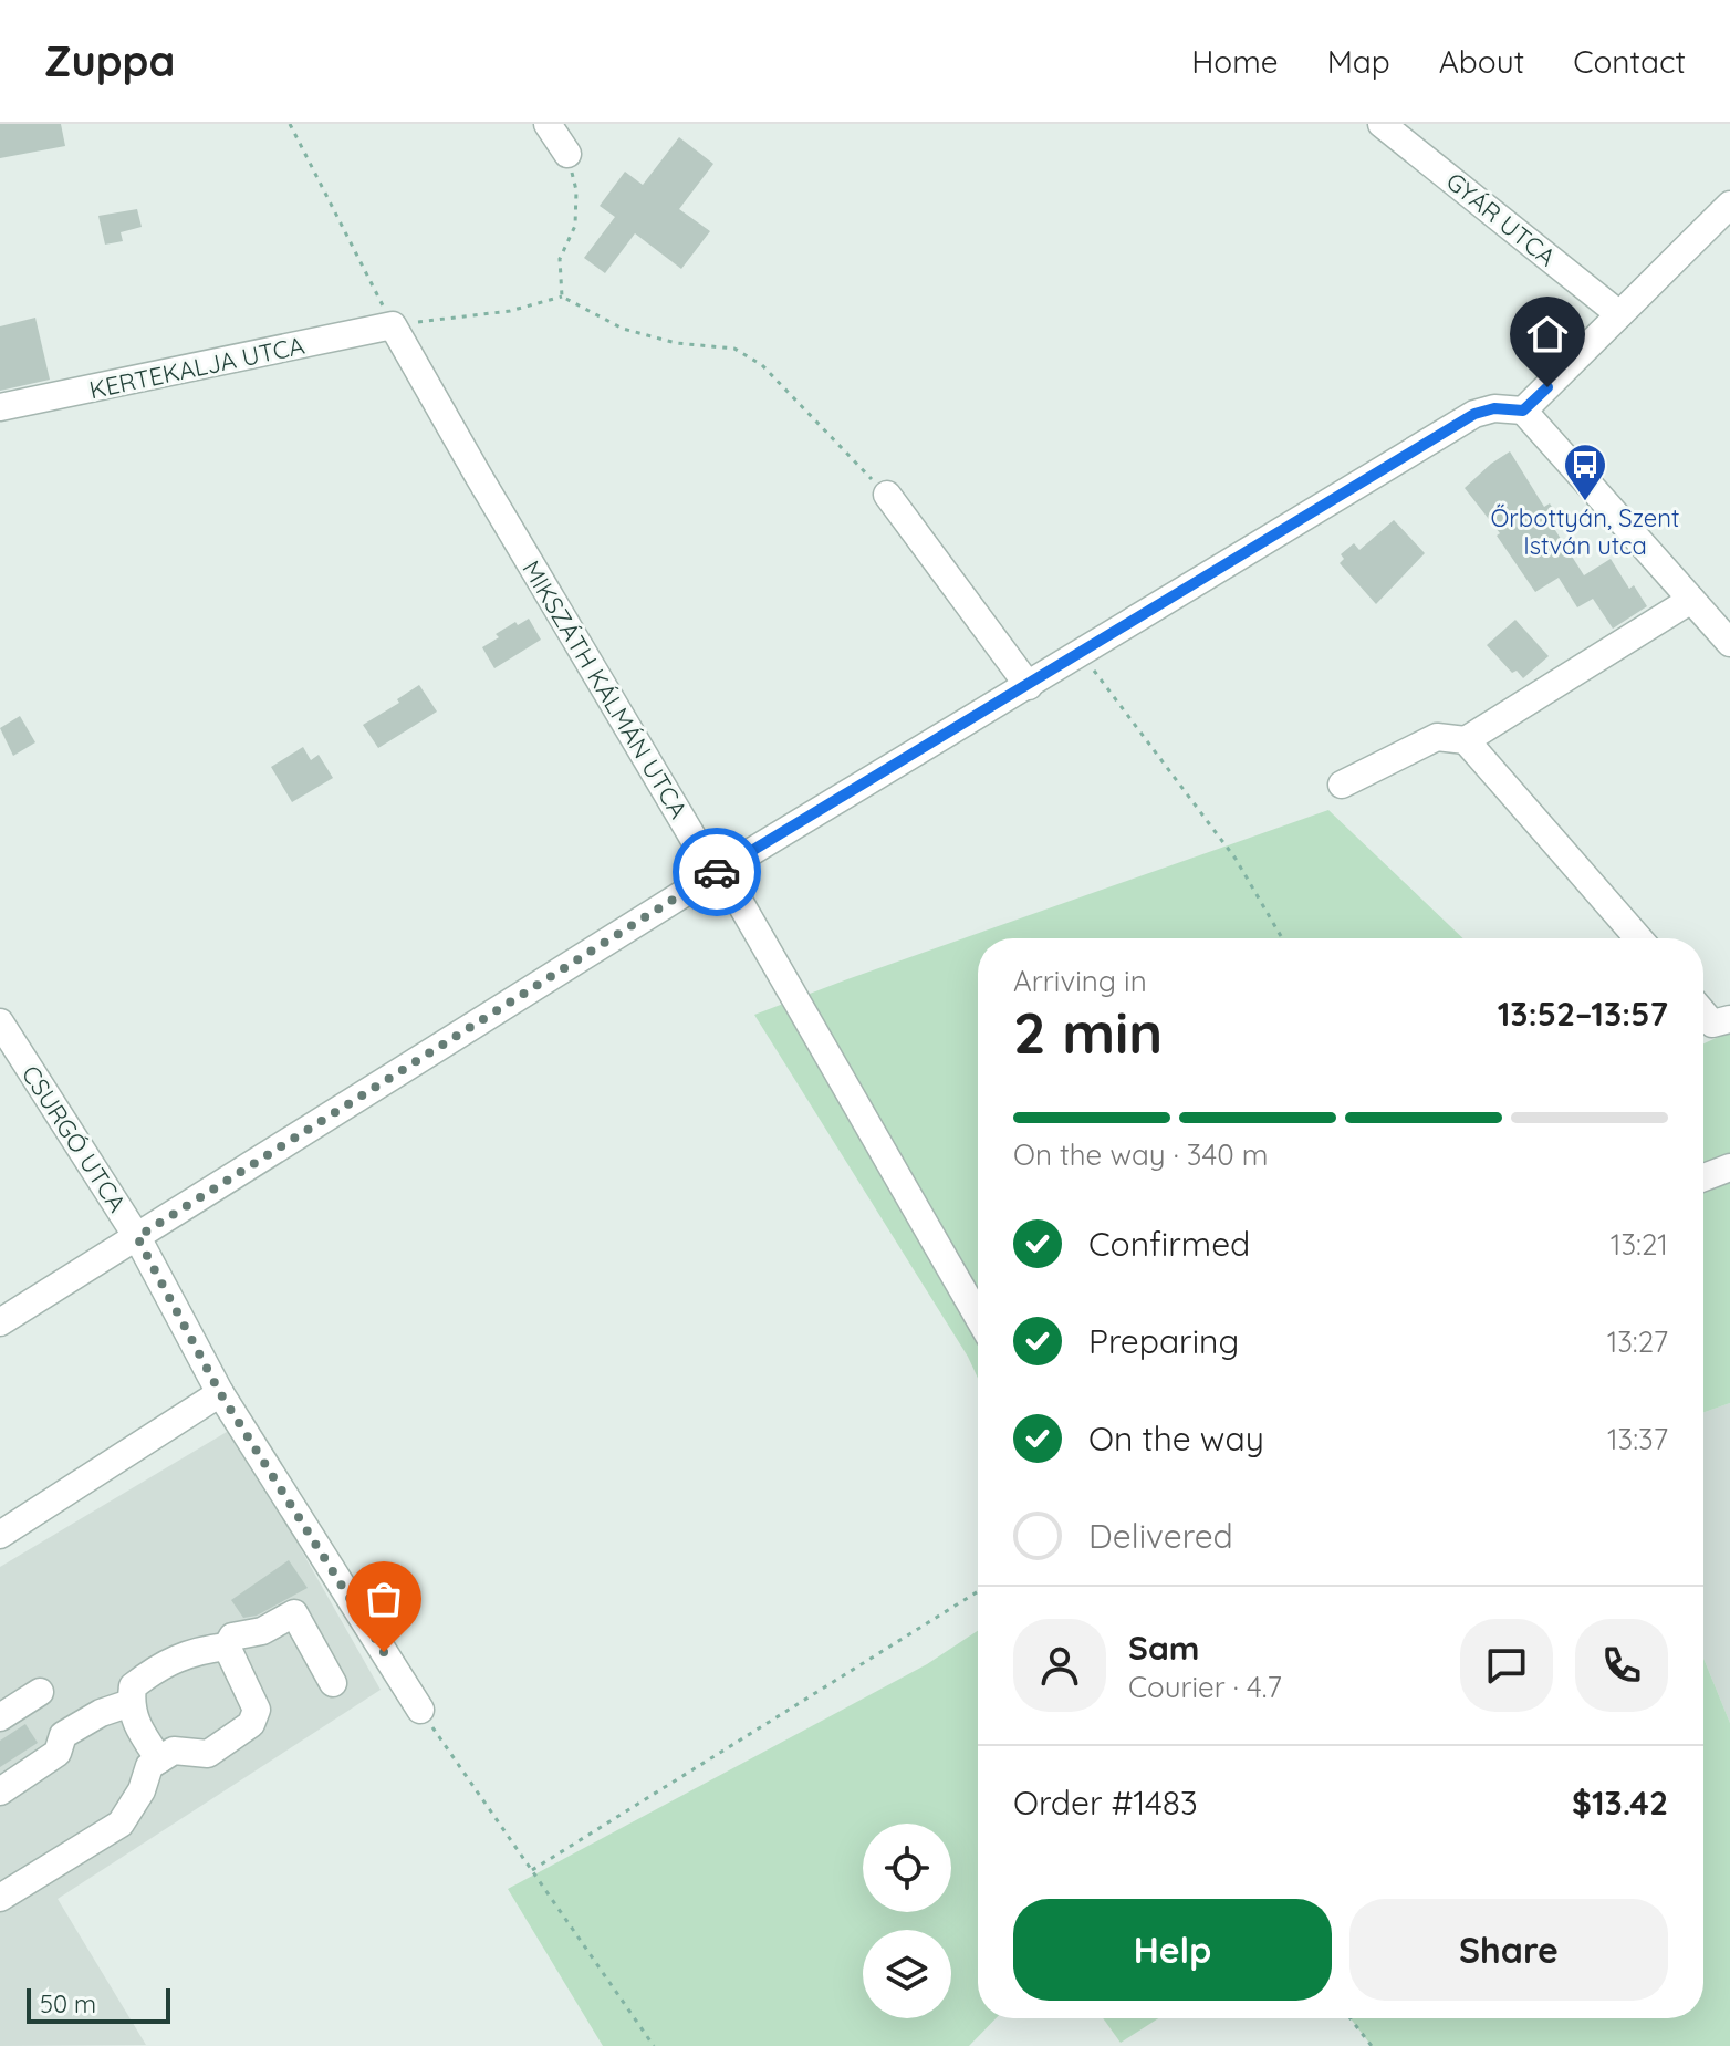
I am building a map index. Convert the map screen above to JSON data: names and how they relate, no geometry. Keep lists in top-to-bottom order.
{
  "streets": {
    "street": [
      "GYÁR UTCA",
      "KERTEKALJA UTCA",
      "MIKSZÁTH KÁLMÁN UTCA",
      "CSURGÓ UTCA"
    ]
  },
  "crossings": [
    ["KERTEKALJA UTCA", "MIKSZÁTH KÁLMÁN UTCA"]
  ],
  "places": {
    "bus stop": ["Őrbottyán, Szent István utca"]
  },
  "scale_bar": "50 m",
  "page": {
    "header": "Zuppa",
    "nav": [
      "Home",
      "Map",
      "About",
      "Contact"
    ],
    "heading": ["2 min", "Arriving in", "13:52–13:57"],
    "panel": [
      "Sam",
      "Courier · 4.7",
      "Order #1483",
      "$13.42"
    ],
    "bar": "On the way · 340 m",
    "list": [
      ["Confirmed", "13:21"],
      ["Preparing", "13:27"],
      ["On the way", "13:37"],
      "Delivered"
    ],
    "buttons": ["Help", "Share"],
    "scale": "50 m"
  }
}
